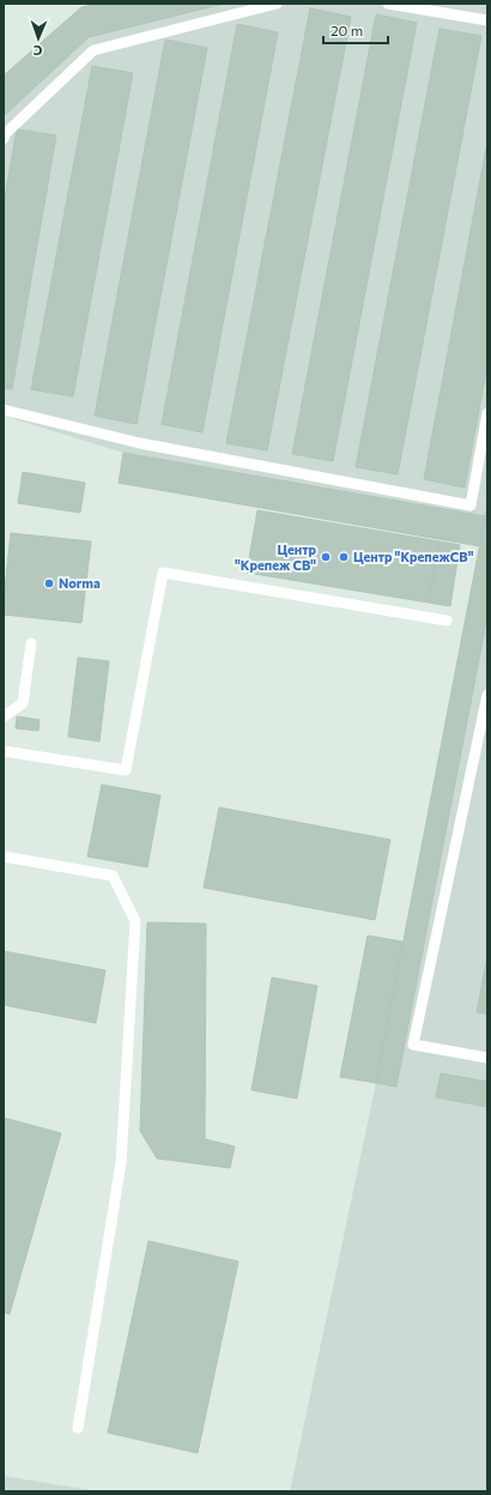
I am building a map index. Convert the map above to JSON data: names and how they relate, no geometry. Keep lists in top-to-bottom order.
{
  "places": ["Центр \"Крепеж СВ\"", "Центр \"КрепежСВ\"", "Norma"],
  "scale_bar": "20 m",
  "north": "bottom"
}
